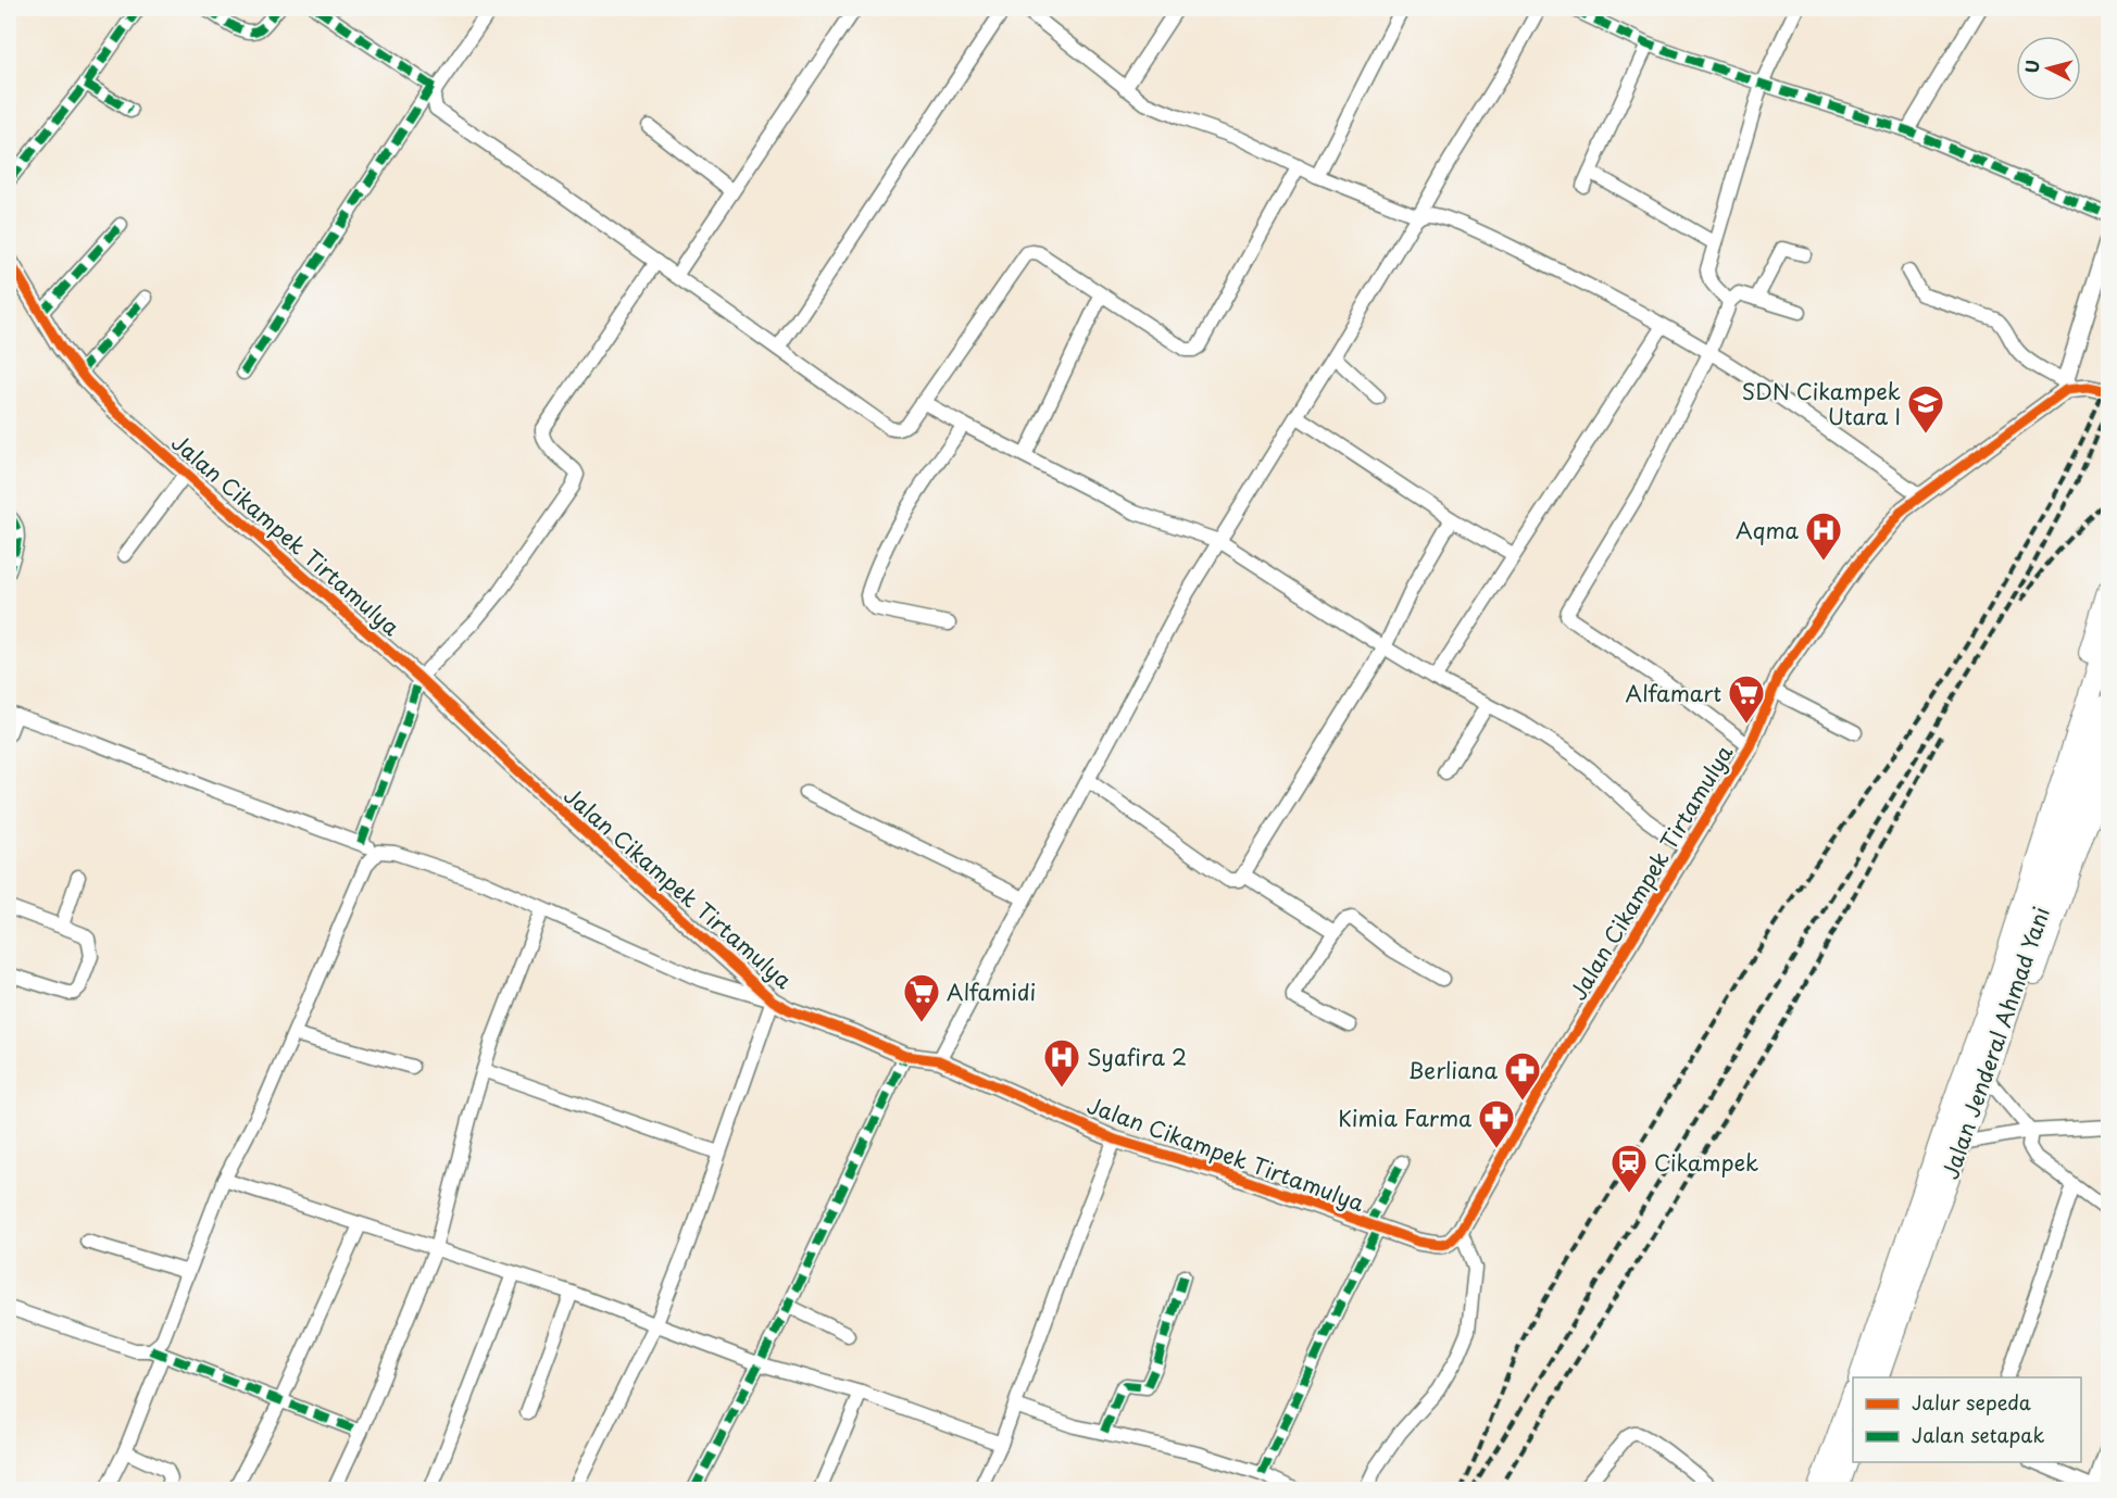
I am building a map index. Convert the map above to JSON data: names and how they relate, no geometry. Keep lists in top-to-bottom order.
{
  "streets": {
    "highway": ["Jalan Jenderal Ahmad Yani"],
    "street": ["Jalan Cikampek Tirtamulya"]
  },
  "places": {
    "school or university": ["SDN Cikampek Utara I"],
    "hospital": ["Aqma", "Syafira 2"],
    "supermarket": ["Alfamart", "Alfamidi"],
    "pharmacy": ["Berliana", "Kimia Farma"],
    "station": ["Cikampek"]
  },
  "legend": ["Jalur sepeda", "Jalan setapak"],
  "north": "left"
}
